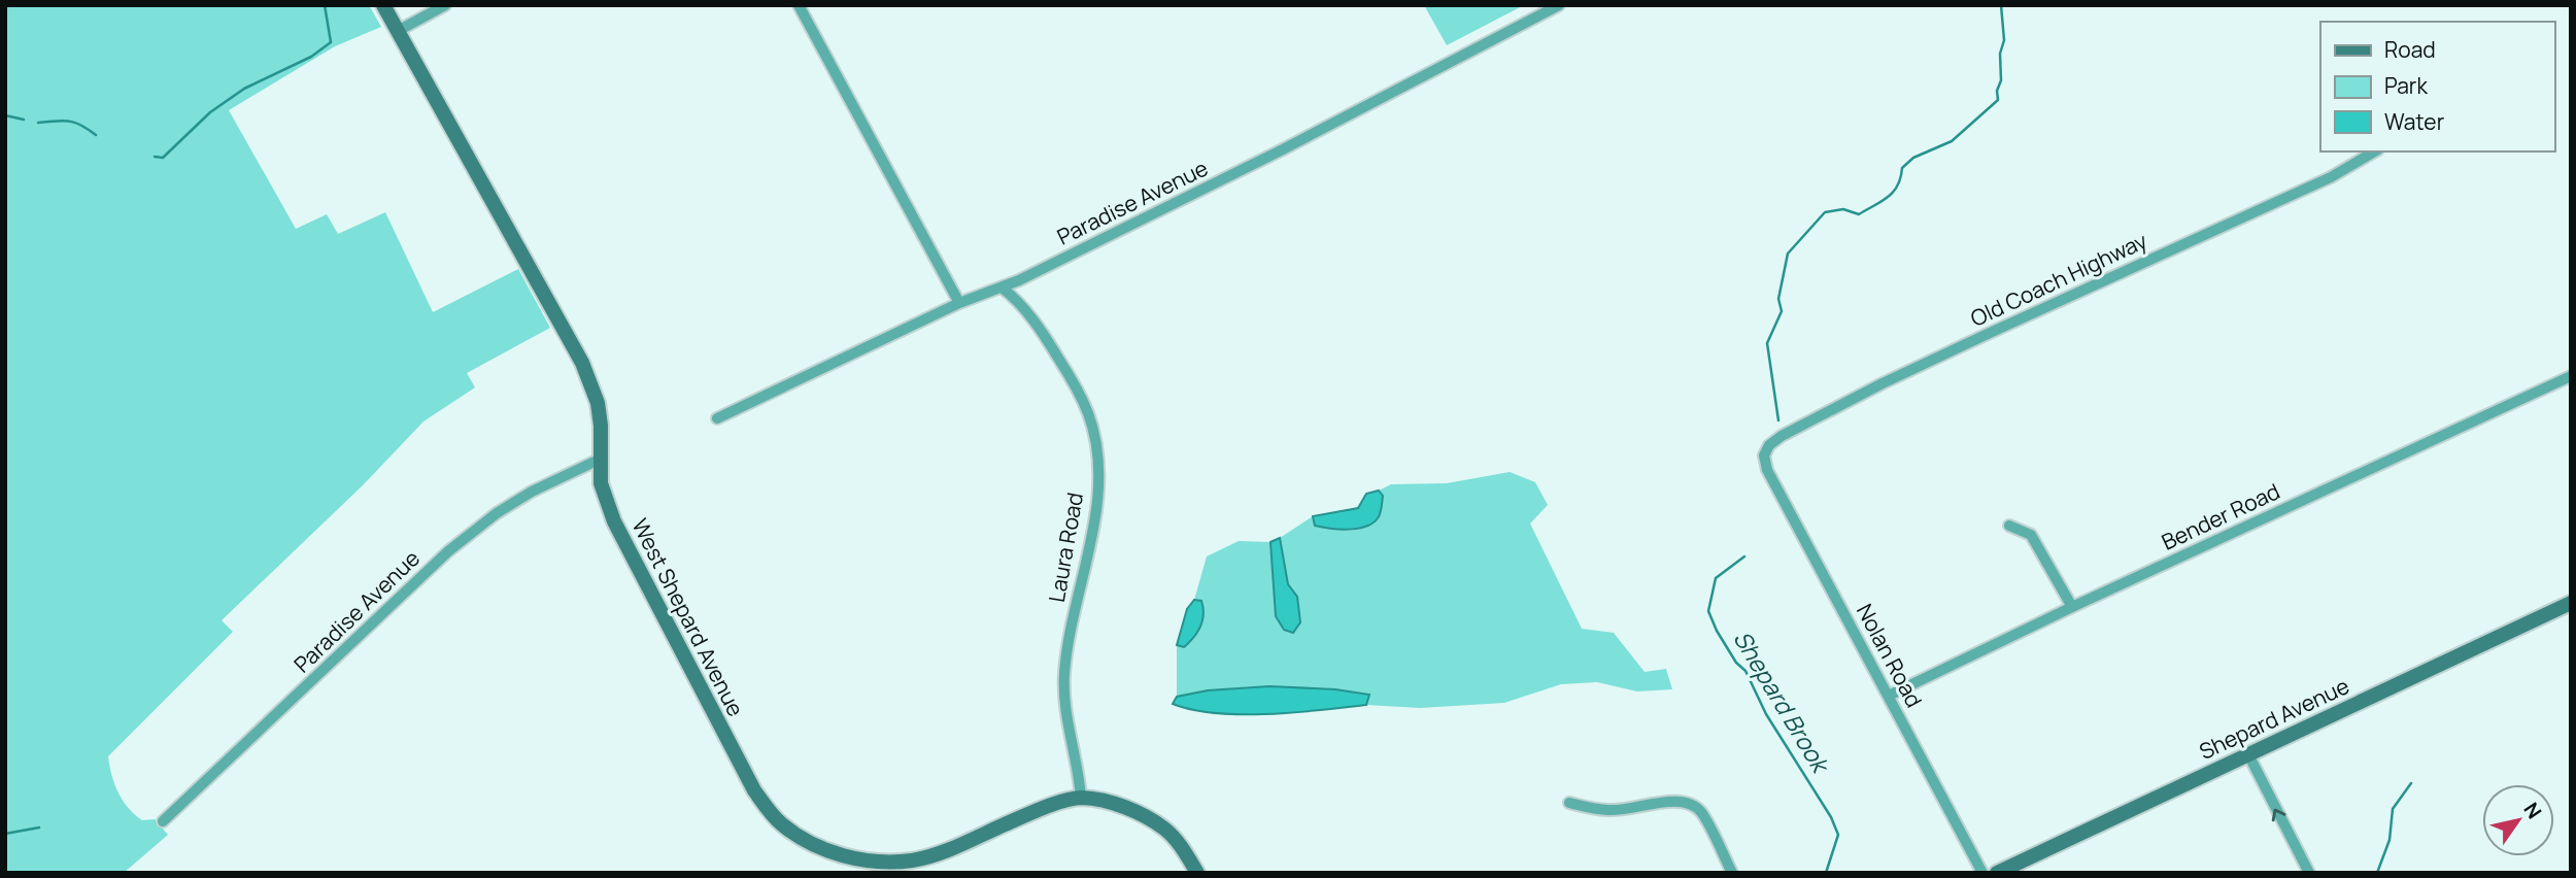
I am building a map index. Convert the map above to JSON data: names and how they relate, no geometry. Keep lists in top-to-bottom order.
{
  "streets": {
    "street": [
      "Paradise Avenue",
      "Old Coach Highway",
      "Bender Road",
      "Laura Road",
      "West Shepard Avenue",
      "Nolan Road",
      "Shepard Avenue"
    ]
  },
  "crossings": [
    ["Paradise Avenue", "Laura Road"],
    ["Paradise Avenue", "West Shepard Avenue"],
    ["Old Coach Highway", "Nolan Road"],
    ["Bender Road", "Nolan Road"],
    ["Laura Road", "West Shepard Avenue"]
  ],
  "water": ["Shepard Brook"],
  "legend": ["Road", "Park", "Water"],
  "north": "top right"
}
